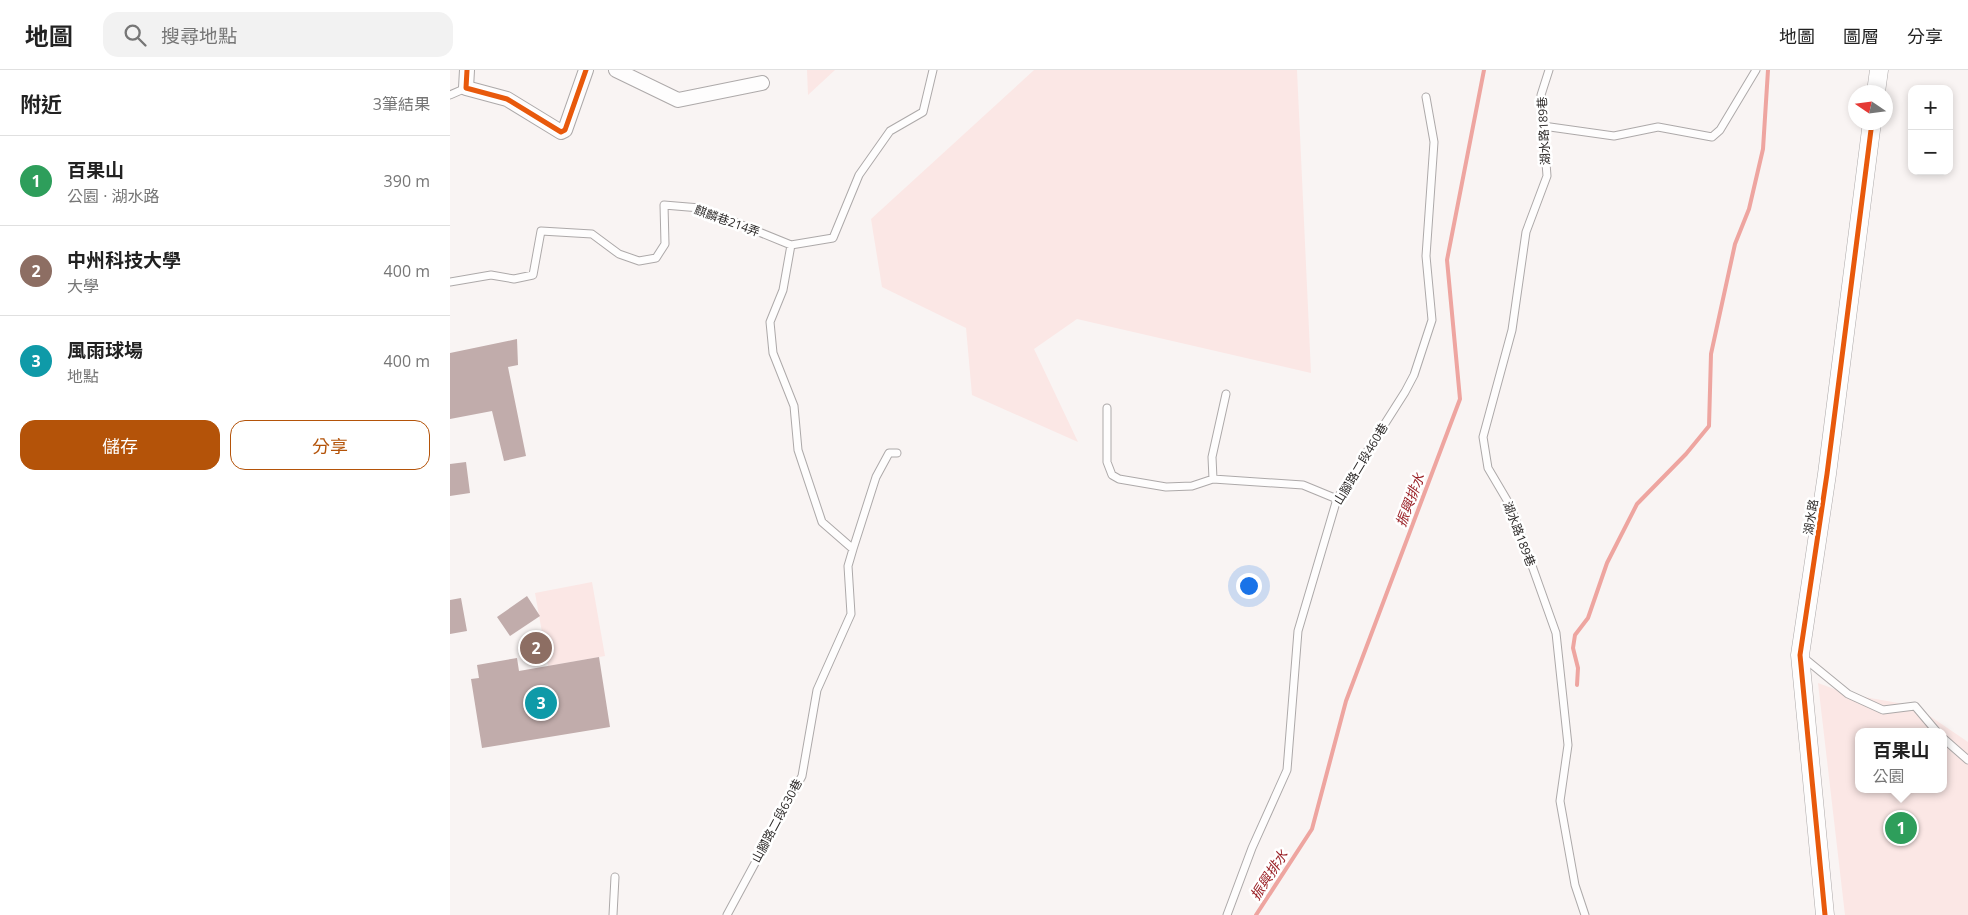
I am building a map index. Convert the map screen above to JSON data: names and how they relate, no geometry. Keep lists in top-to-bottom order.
{
  "streets": {
    "street": ["湖水路"],
    "lane": [
      "湖水路189巷",
      "麒麟巷214弄",
      "山腳路二段460巷",
      "山腳路二段630巷"
    ]
  },
  "water": ["振興排水"],
  "north": "left",
  "page": {
    "header": "地圖",
    "search": "搜尋地點",
    "nav": ["地圖", "圖層", "分享"],
    "heading": ["附近", "3筆結果"],
    "map_buttons": ["+", "−"],
    "list": [
      {
        "mark": "1",
        "name": "百果山",
        "note": "公園 · 湖水路",
        "value": "390 m"
      },
      {
        "mark": "2",
        "name": "中州科技大學",
        "note": "大學",
        "value": "400 m"
      },
      {
        "mark": "3",
        "name": "風雨球場",
        "note": "地點",
        "value": "400 m"
      }
    ],
    "buttons": ["儲存", "分享"],
    "pins": ["2", "3", "1"],
    "popup": ["百果山", "公園"]
  }
}
